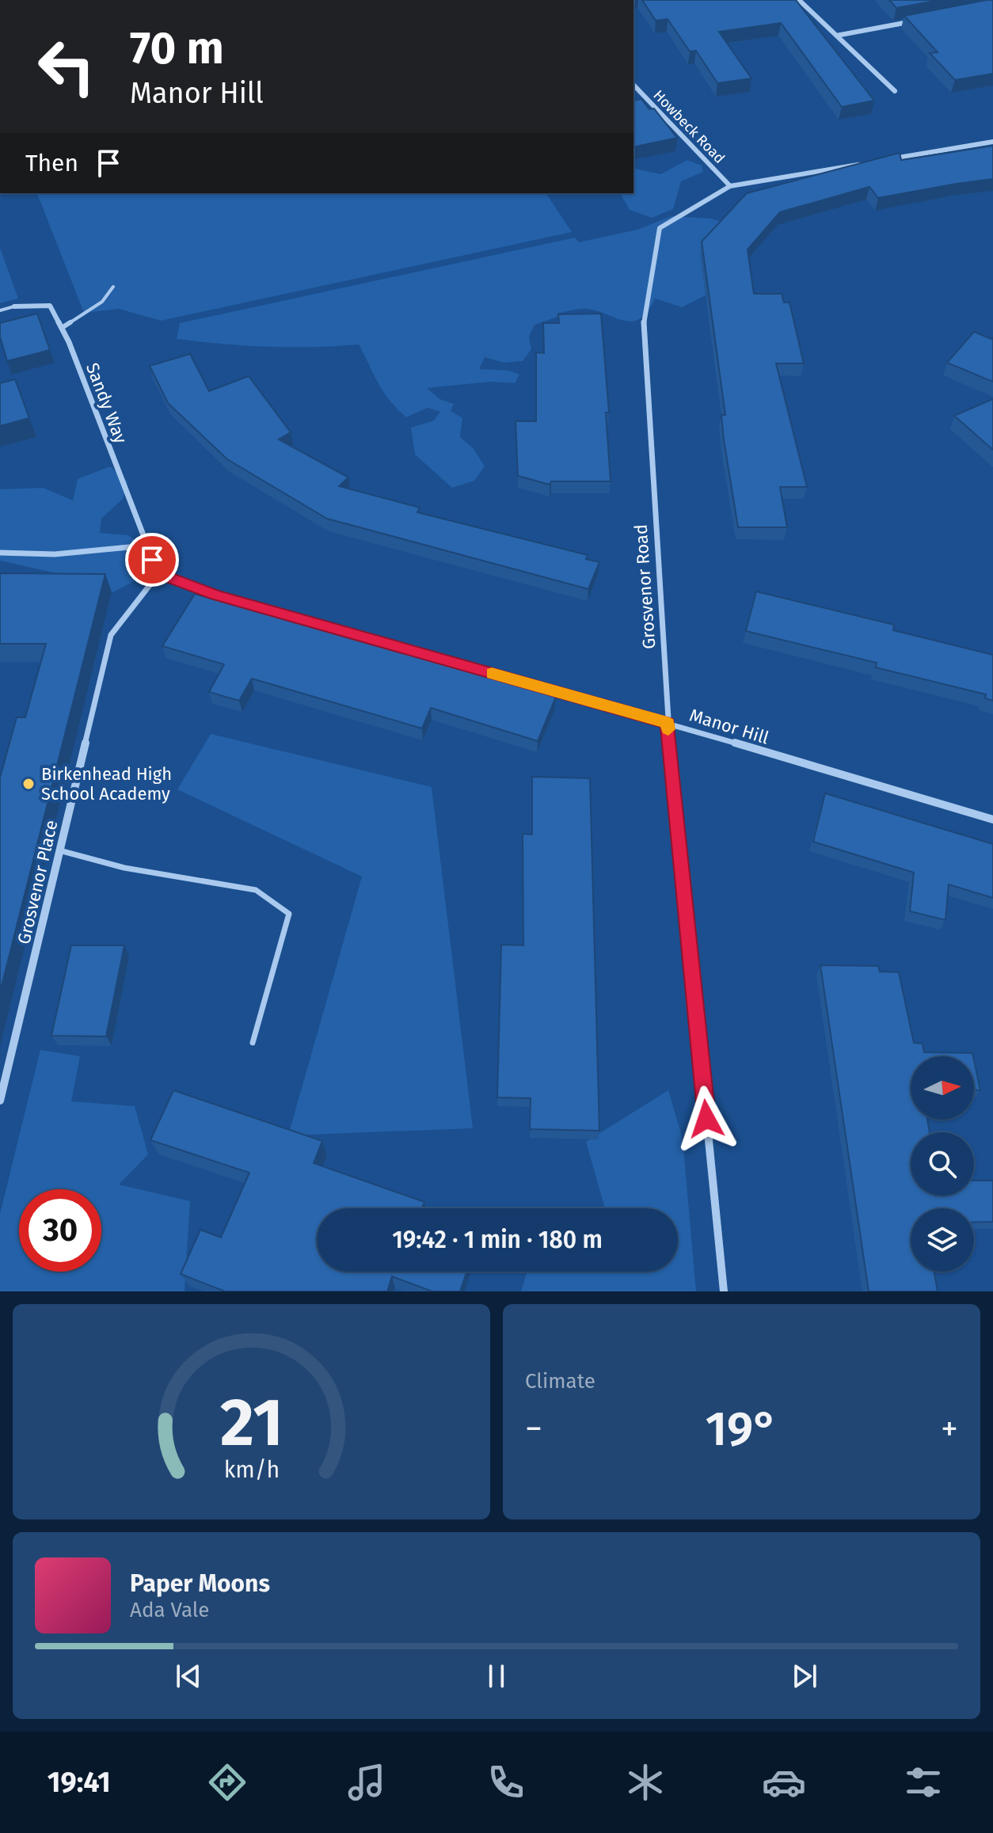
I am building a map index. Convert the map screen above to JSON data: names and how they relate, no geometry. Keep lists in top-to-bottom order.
{
  "streets": {
    "street": [
      "Howbeck Road",
      "Sandy Way",
      "Grosvenor Road",
      "Manor Hill",
      "Grosvenor Place"
    ]
  },
  "crossings": [
    ["Howbeck Road", "Grosvenor Road"],
    ["Grosvenor Road", "Manor Hill"],
    ["Manor Hill", "Grosvenor Place"]
  ],
  "places": ["Birkenhead High School Academy"],
  "north": "right",
  "page": {
    "turn": ["70 m", "Manor Hill"],
    "then": "Then",
    "limit": "30",
    "trip": "19:42 · 1 min · 180 m",
    "tile": "Climate",
    "heat": ["−", "19°", "+"],
    "song": ["Paper Moons", "Ada Vale"],
    "tabs": "19:41",
    "gauge": ["21", "km/h"]
  }
}
